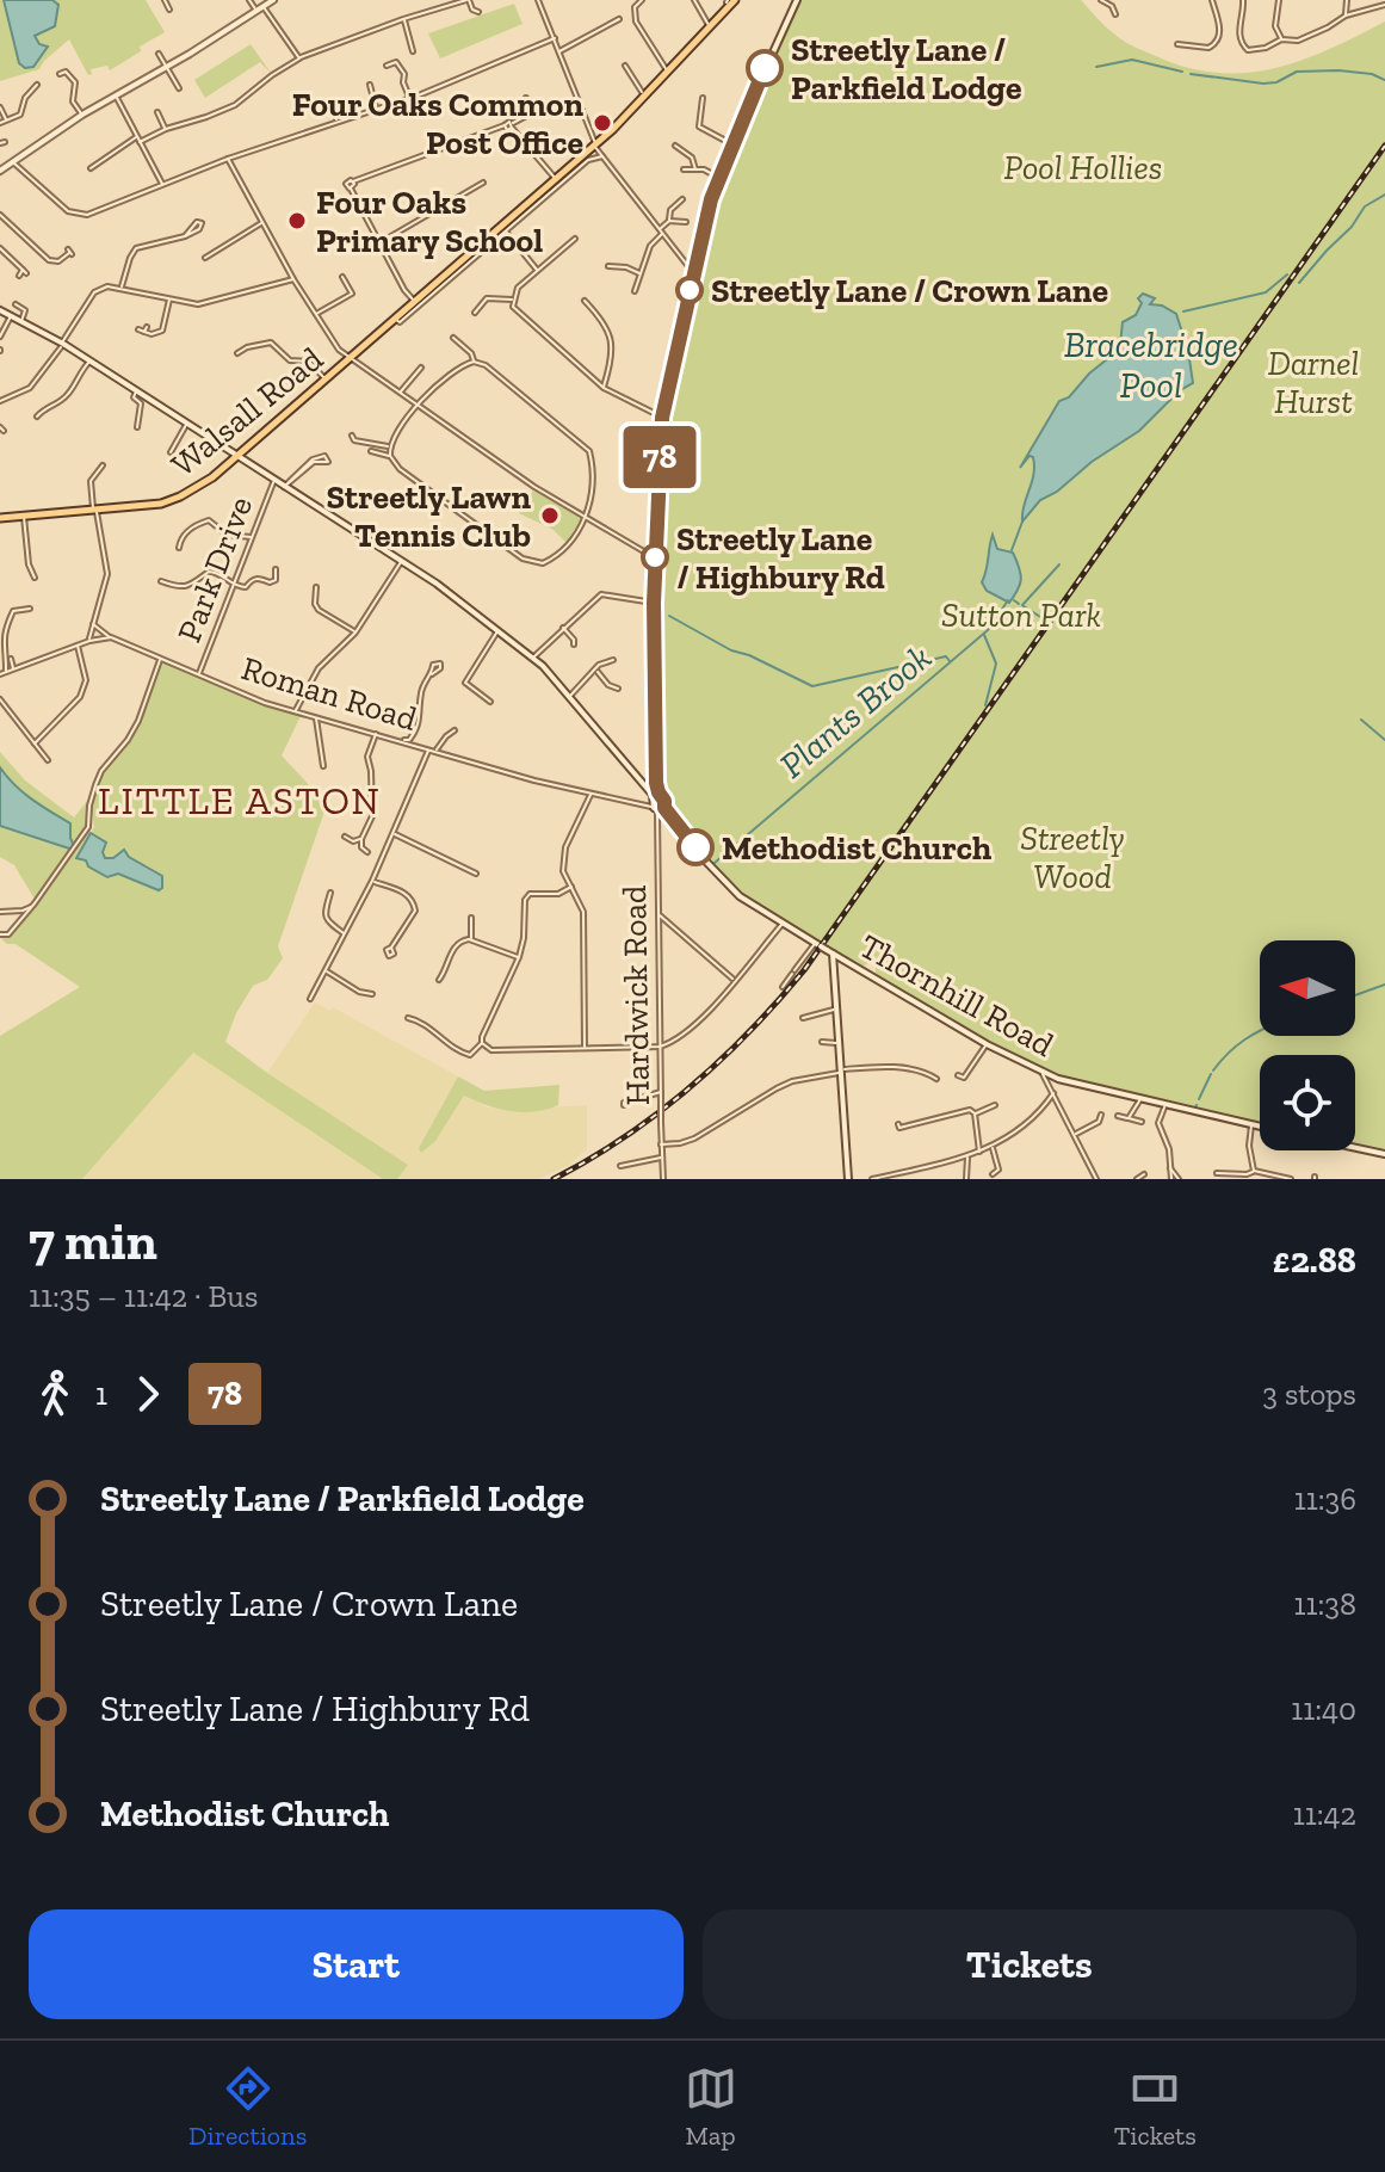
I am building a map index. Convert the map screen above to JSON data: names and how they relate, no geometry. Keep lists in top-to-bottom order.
{
  "streets": {
    "main road": ["Walsall Road", "Thornhill Road"],
    "street": ["Park Drive", "Roman Road", "Hardwick Road"]
  },
  "crossings": [
    ["Park Drive", "Roman Road"],
    ["Roman Road", "Hardwick Road"],
    ["Roman Road", "Thornhill Road"],
    ["Hardwick Road", "Thornhill Road"]
  ],
  "districts": ["LITTLE ASTON"],
  "water": ["Bracebridge Pool", "Plants Brook"],
  "parks": [
    "Pool Hollies",
    "Darnel Hurst",
    "Sutton Park",
    "Streetly Wood"
  ],
  "places": [
    "Streetly Lane / Parkfield Lodge",
    "Four Oaks Common Post Office",
    "Four Oaks Primary School",
    "Streetly Lane / Crown Lane",
    "Streetly Lawn Tennis Club",
    "Streetly Lane / Highbury Rd",
    "Methodist Church"
  ],
  "lines": ["bus line 78"],
  "north": "left",
  "page": {
    "on_map": "78",
    "heading": ["7 min", "11:35 – 11:42 · Bus", "£2.88"],
    "legs": ["1", "78", "3 stops"],
    "list": [
      {
        "name": "Streetly Lane / Parkfield Lodge",
        "value": "11:36"
      },
      {
        "name": "Streetly Lane / Crown Lane",
        "value": "11:38"
      },
      {
        "name": "Streetly Lane / Highbury Rd",
        "value": "11:40"
      },
      {
        "name": "Methodist Church",
        "value": "11:42"
      }
    ],
    "buttons": ["Start", "Tickets"],
    "tabs": ["Directions", "Map", "Tickets"]
  }
}
